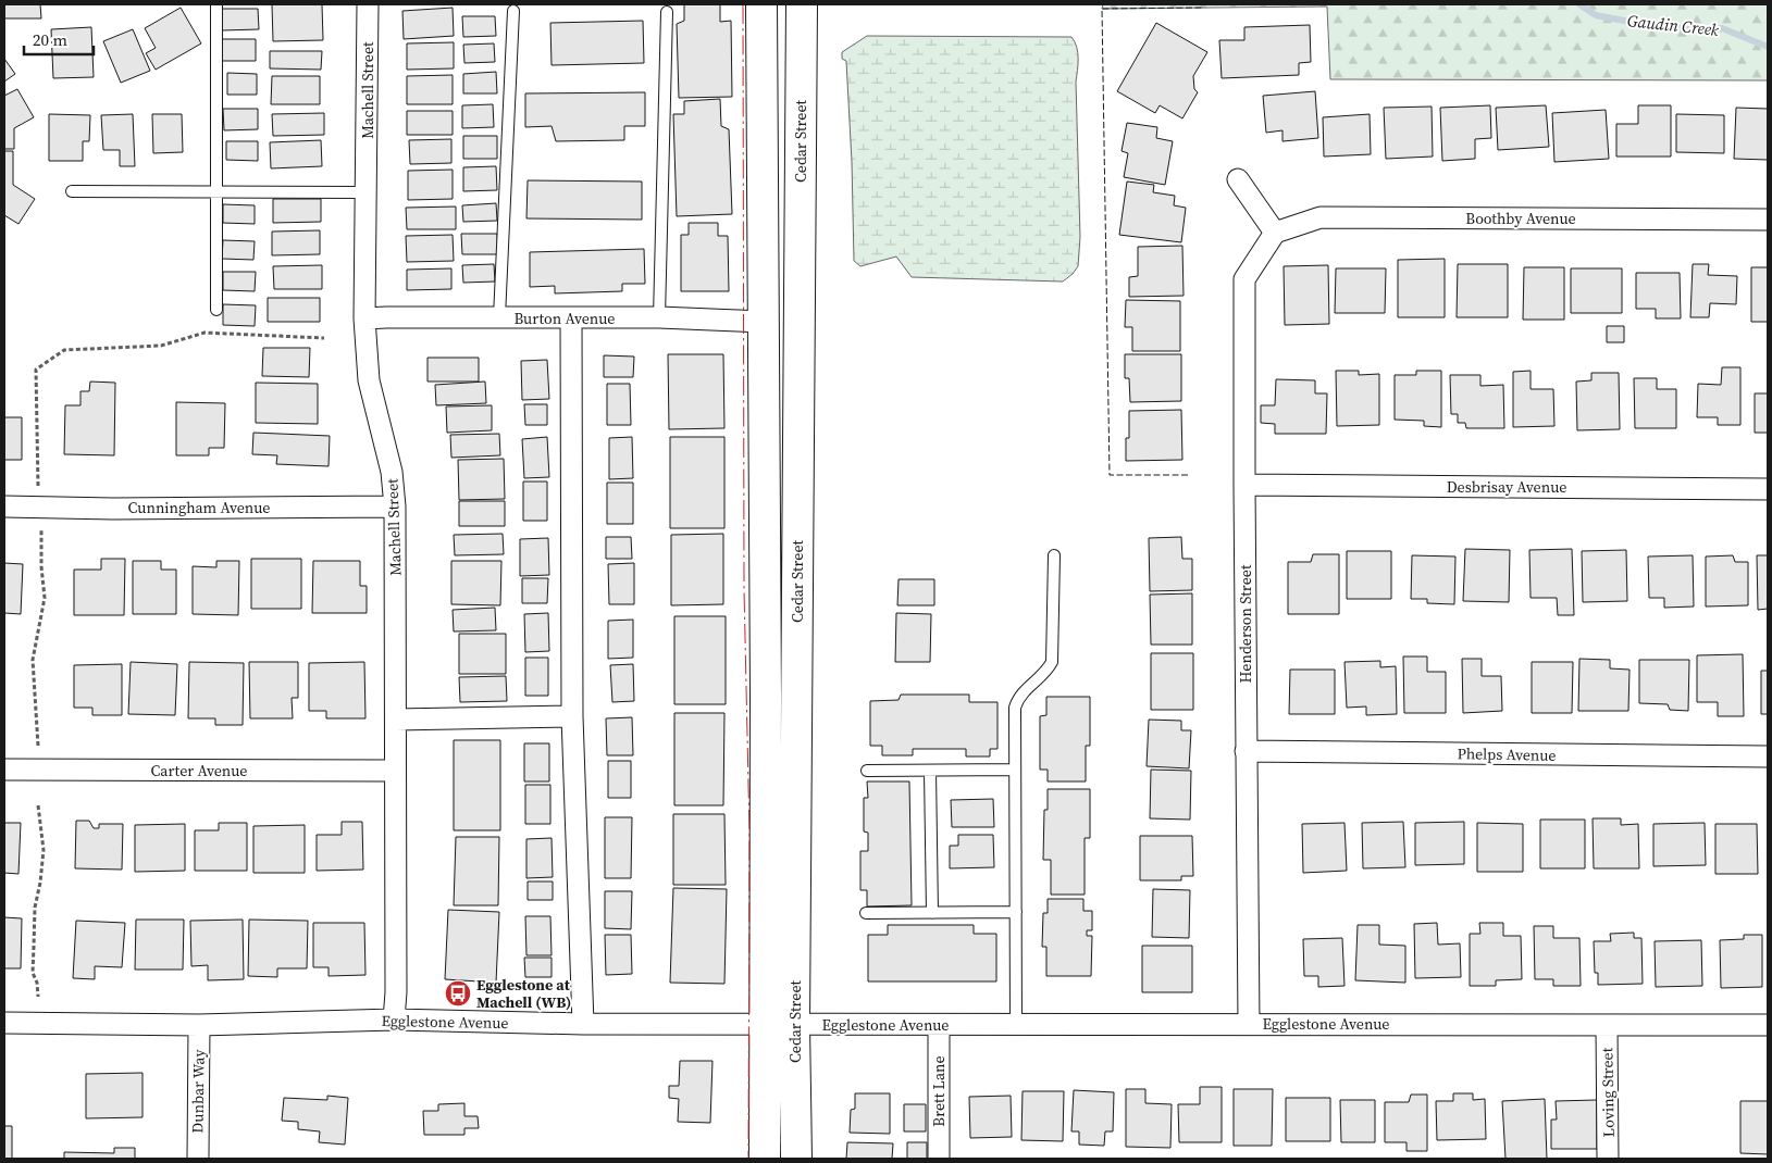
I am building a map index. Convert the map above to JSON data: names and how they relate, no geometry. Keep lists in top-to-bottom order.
{
  "streets": {
    "main road": ["Cedar Street"],
    "street": [
      "Machell Street",
      "Boothby Avenue",
      "Burton Avenue",
      "Desbrisay Avenue",
      "Cunningham Avenue",
      "Henderson Street",
      "Phelps Avenue",
      "Carter Avenue",
      "Egglestone Avenue",
      "Dunbar Way",
      "Brett Lane",
      "Loving Street"
    ]
  },
  "crossings": [
    ["Machell Street", "Burton Avenue"],
    ["Machell Street", "Cunningham Avenue"],
    ["Machell Street", "Carter Avenue"],
    ["Machell Street", "Egglestone Avenue"],
    ["Cedar Street", "Burton Avenue"],
    ["Cedar Street", "Egglestone Avenue"],
    ["Boothby Avenue", "Henderson Street"],
    ["Desbrisay Avenue", "Henderson Street"],
    ["Henderson Street", "Phelps Avenue"],
    ["Henderson Street", "Egglestone Avenue"],
    ["Egglestone Avenue", "Dunbar Way"],
    ["Egglestone Avenue", "Brett Lane"],
    ["Egglestone Avenue", "Loving Street"]
  ],
  "water": ["Gaudin Creek"],
  "places": {
    "bus stop": ["Egglestone at Machell (WB)"]
  },
  "scale_bar": "20 m"
}
